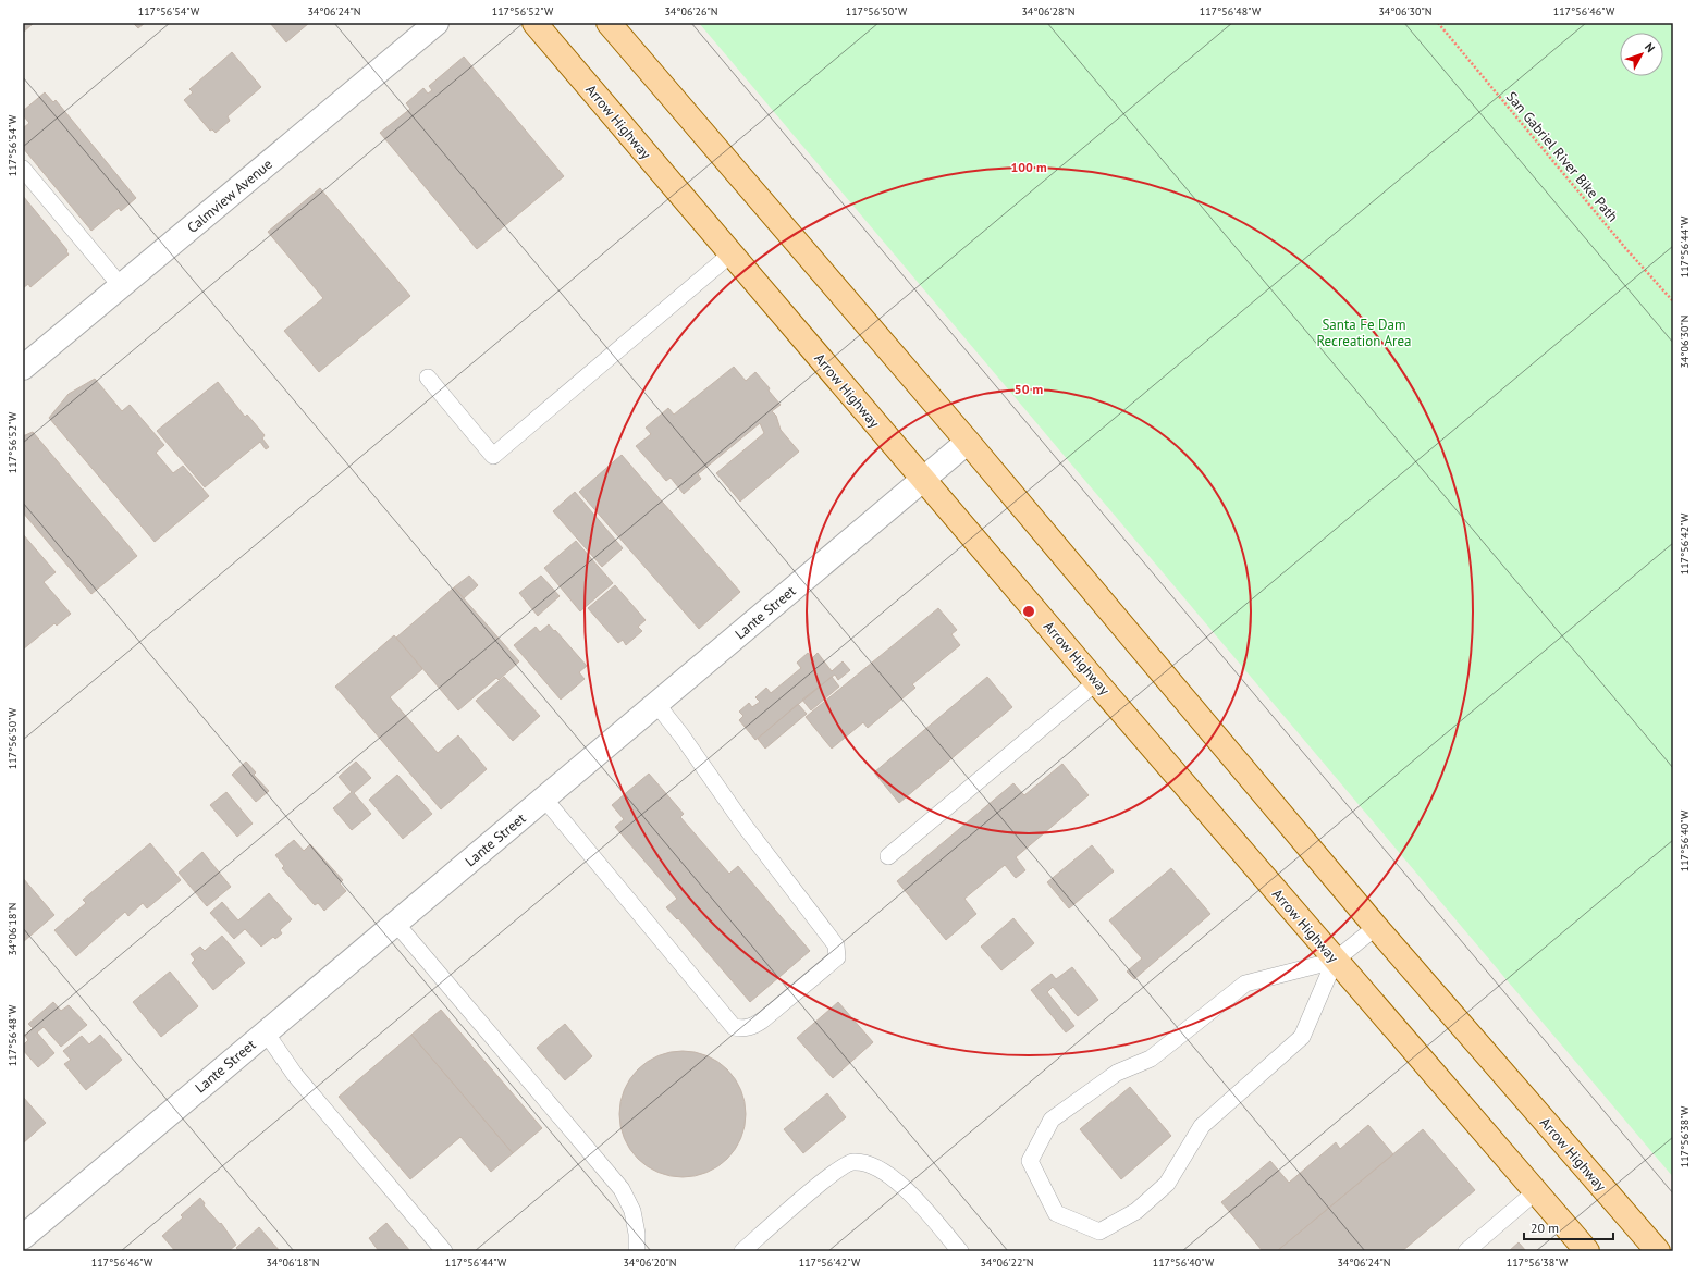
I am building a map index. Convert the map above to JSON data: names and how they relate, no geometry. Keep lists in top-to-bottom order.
{
  "streets": {
    "main road": ["Arrow Highway"],
    "street": ["Calmview Avenue", "Lante Street"],
    "path": ["San Gabriel River Bike Path"]
  },
  "crossings": [
    ["Arrow Highway", "Lante Street"]
  ],
  "parks": ["Santa Fe Dam Recreation Area"],
  "scale_bar": "20 m",
  "north": "top right",
  "coordinates": [
    "117°56'54\"W",
    "34°06'24\"N",
    "117°56'52\"W",
    "34°06'26\"N",
    "117°56'50\"W",
    "34°06'28\"N",
    "117°56'48\"W",
    "34°06'30\"N",
    "117°56'46\"W",
    "117°56'44\"W",
    "117°56'42\"W",
    "117°56'40\"W",
    "34°06'18\"N",
    "117°56'38\"W",
    "34°06'20\"N",
    "34°06'22\"N"
  ],
  "rings": ["100 m", "50 m"]
}
